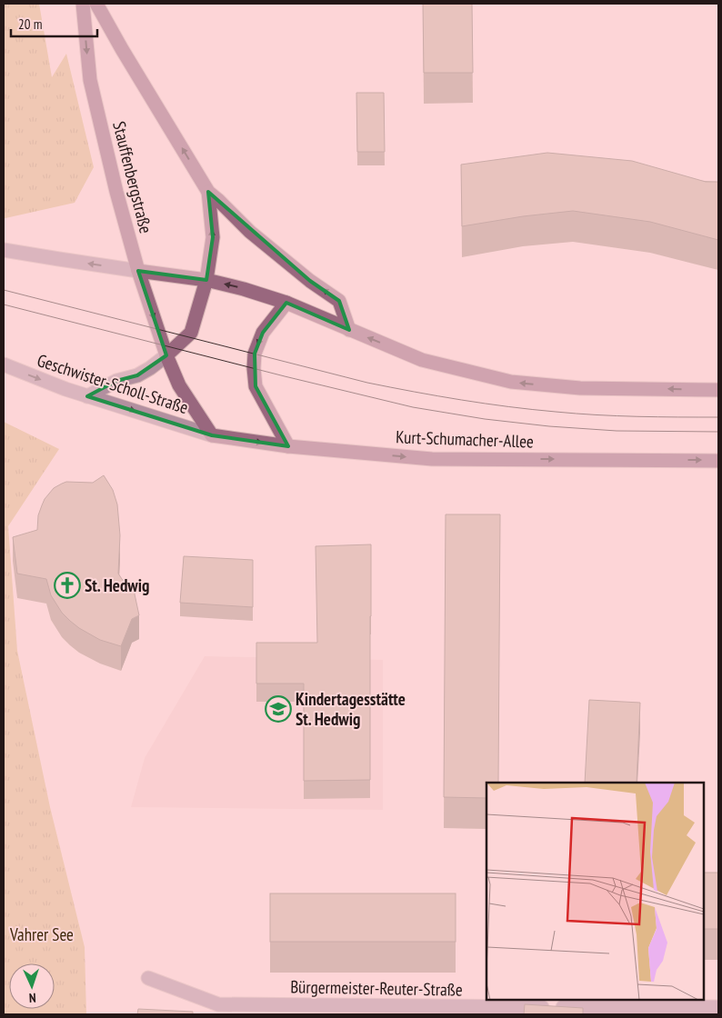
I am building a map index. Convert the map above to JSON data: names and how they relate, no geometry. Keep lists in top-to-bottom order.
{
  "streets": {
    "street": [
      "Stauffenbergstraße",
      "Geschwister-Scholl-Straße",
      "Kurt-Schumacher-Allee",
      "Bürgermeister-Reuter-Straße"
    ]
  },
  "crossings": [
    ["Stauffenbergstraße", "Geschwister-Scholl-Straße"],
    ["Stauffenbergstraße", "Kurt-Schumacher-Allee"],
    ["Geschwister-Scholl-Straße", "Kurt-Schumacher-Allee"]
  ],
  "one_way": ["Geschwister-Scholl-Straße"],
  "parks": ["Vahrer See"],
  "places": {
    "church": ["St. Hedwig"],
    "school or university": ["Kindertagesstätte St. Hedwig"]
  },
  "scale_bar": "20 m",
  "north": "bottom"
}
